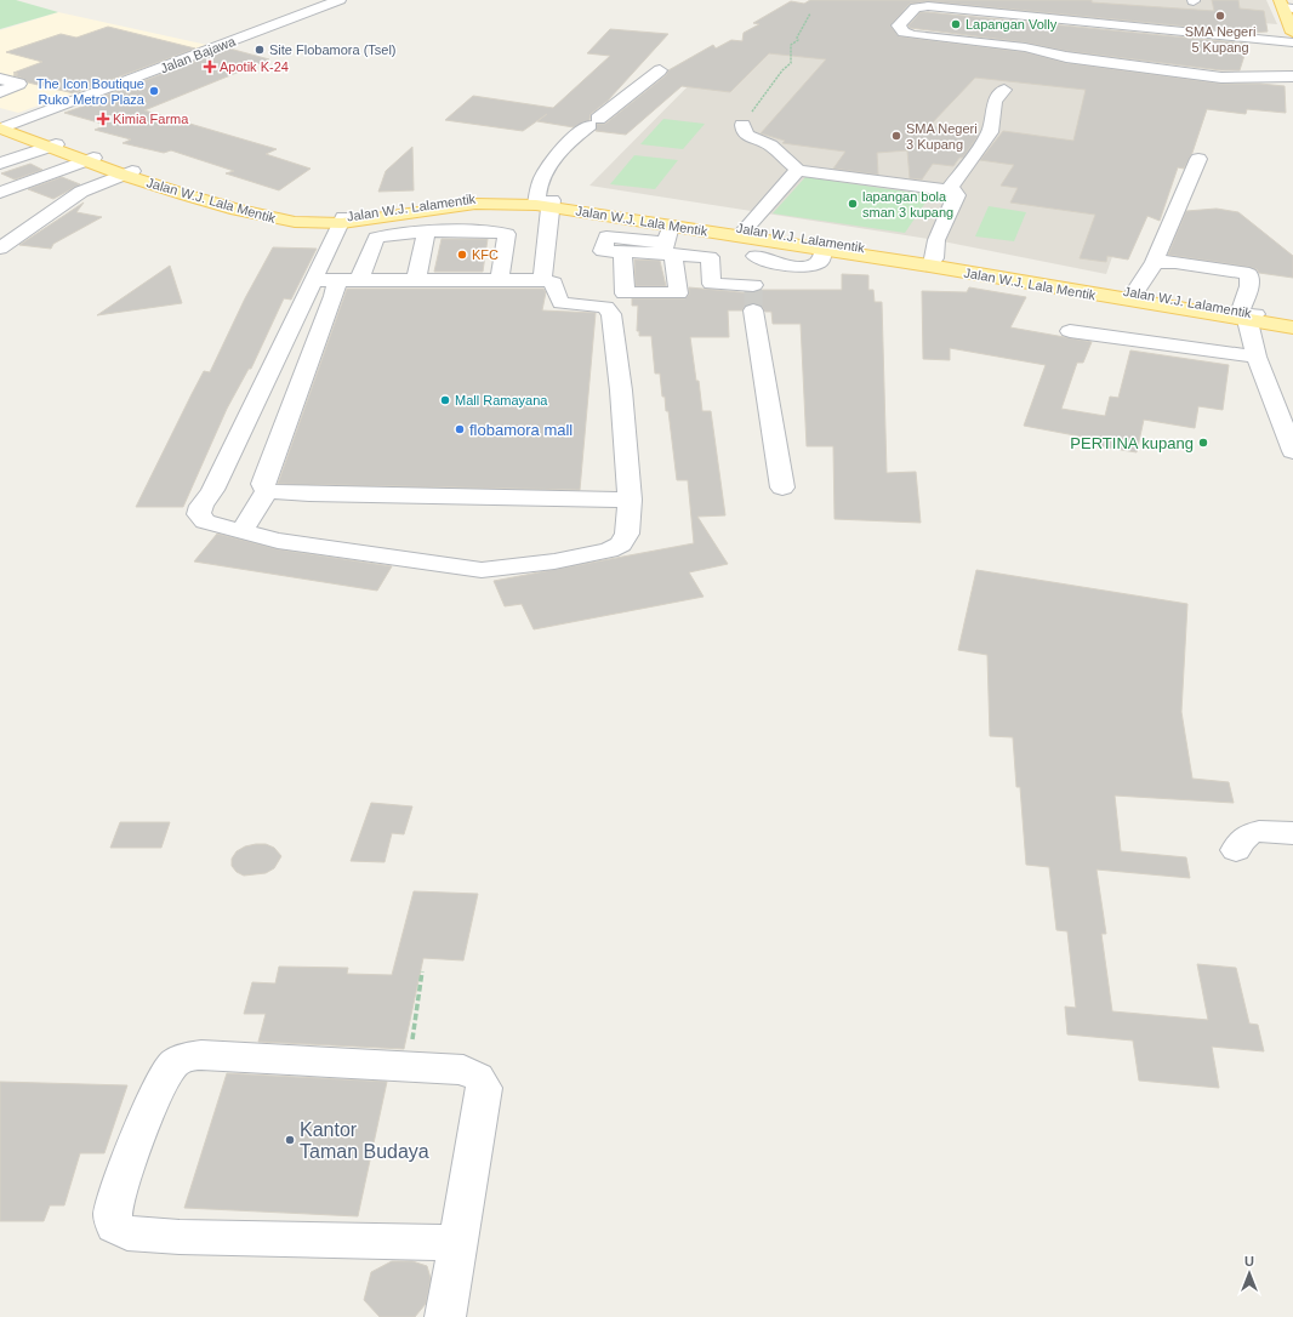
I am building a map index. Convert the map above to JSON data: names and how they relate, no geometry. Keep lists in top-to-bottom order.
{
  "streets": {
    "main road": ["Jalan W.J. Lala Mentik", "Jalan W.J. Lalamentik"],
    "street": ["Jalan Bajawa"]
  },
  "crossings": [
    ["Jalan W.J. Lala Mentik", "Jalan W.J. Lalamentik"]
  ],
  "places": {
    "other": [
      "SMA Negeri 5 Kupang",
      "Lapangan Volly",
      "Site Flobamora (Tsel)",
      "The Icon Boutique Ruko Metro Plaza",
      "SMA Negeri 3 Kupang",
      "lapangan bola sman 3 kupang",
      "KFC",
      "Mall Ramayana",
      "flobamora mall",
      "PERTINA kupang",
      "Kantor Taman Budaya"
    ],
    "health": ["Apotik K-24", "Kimia Farma"]
  },
  "north": "top"
}
